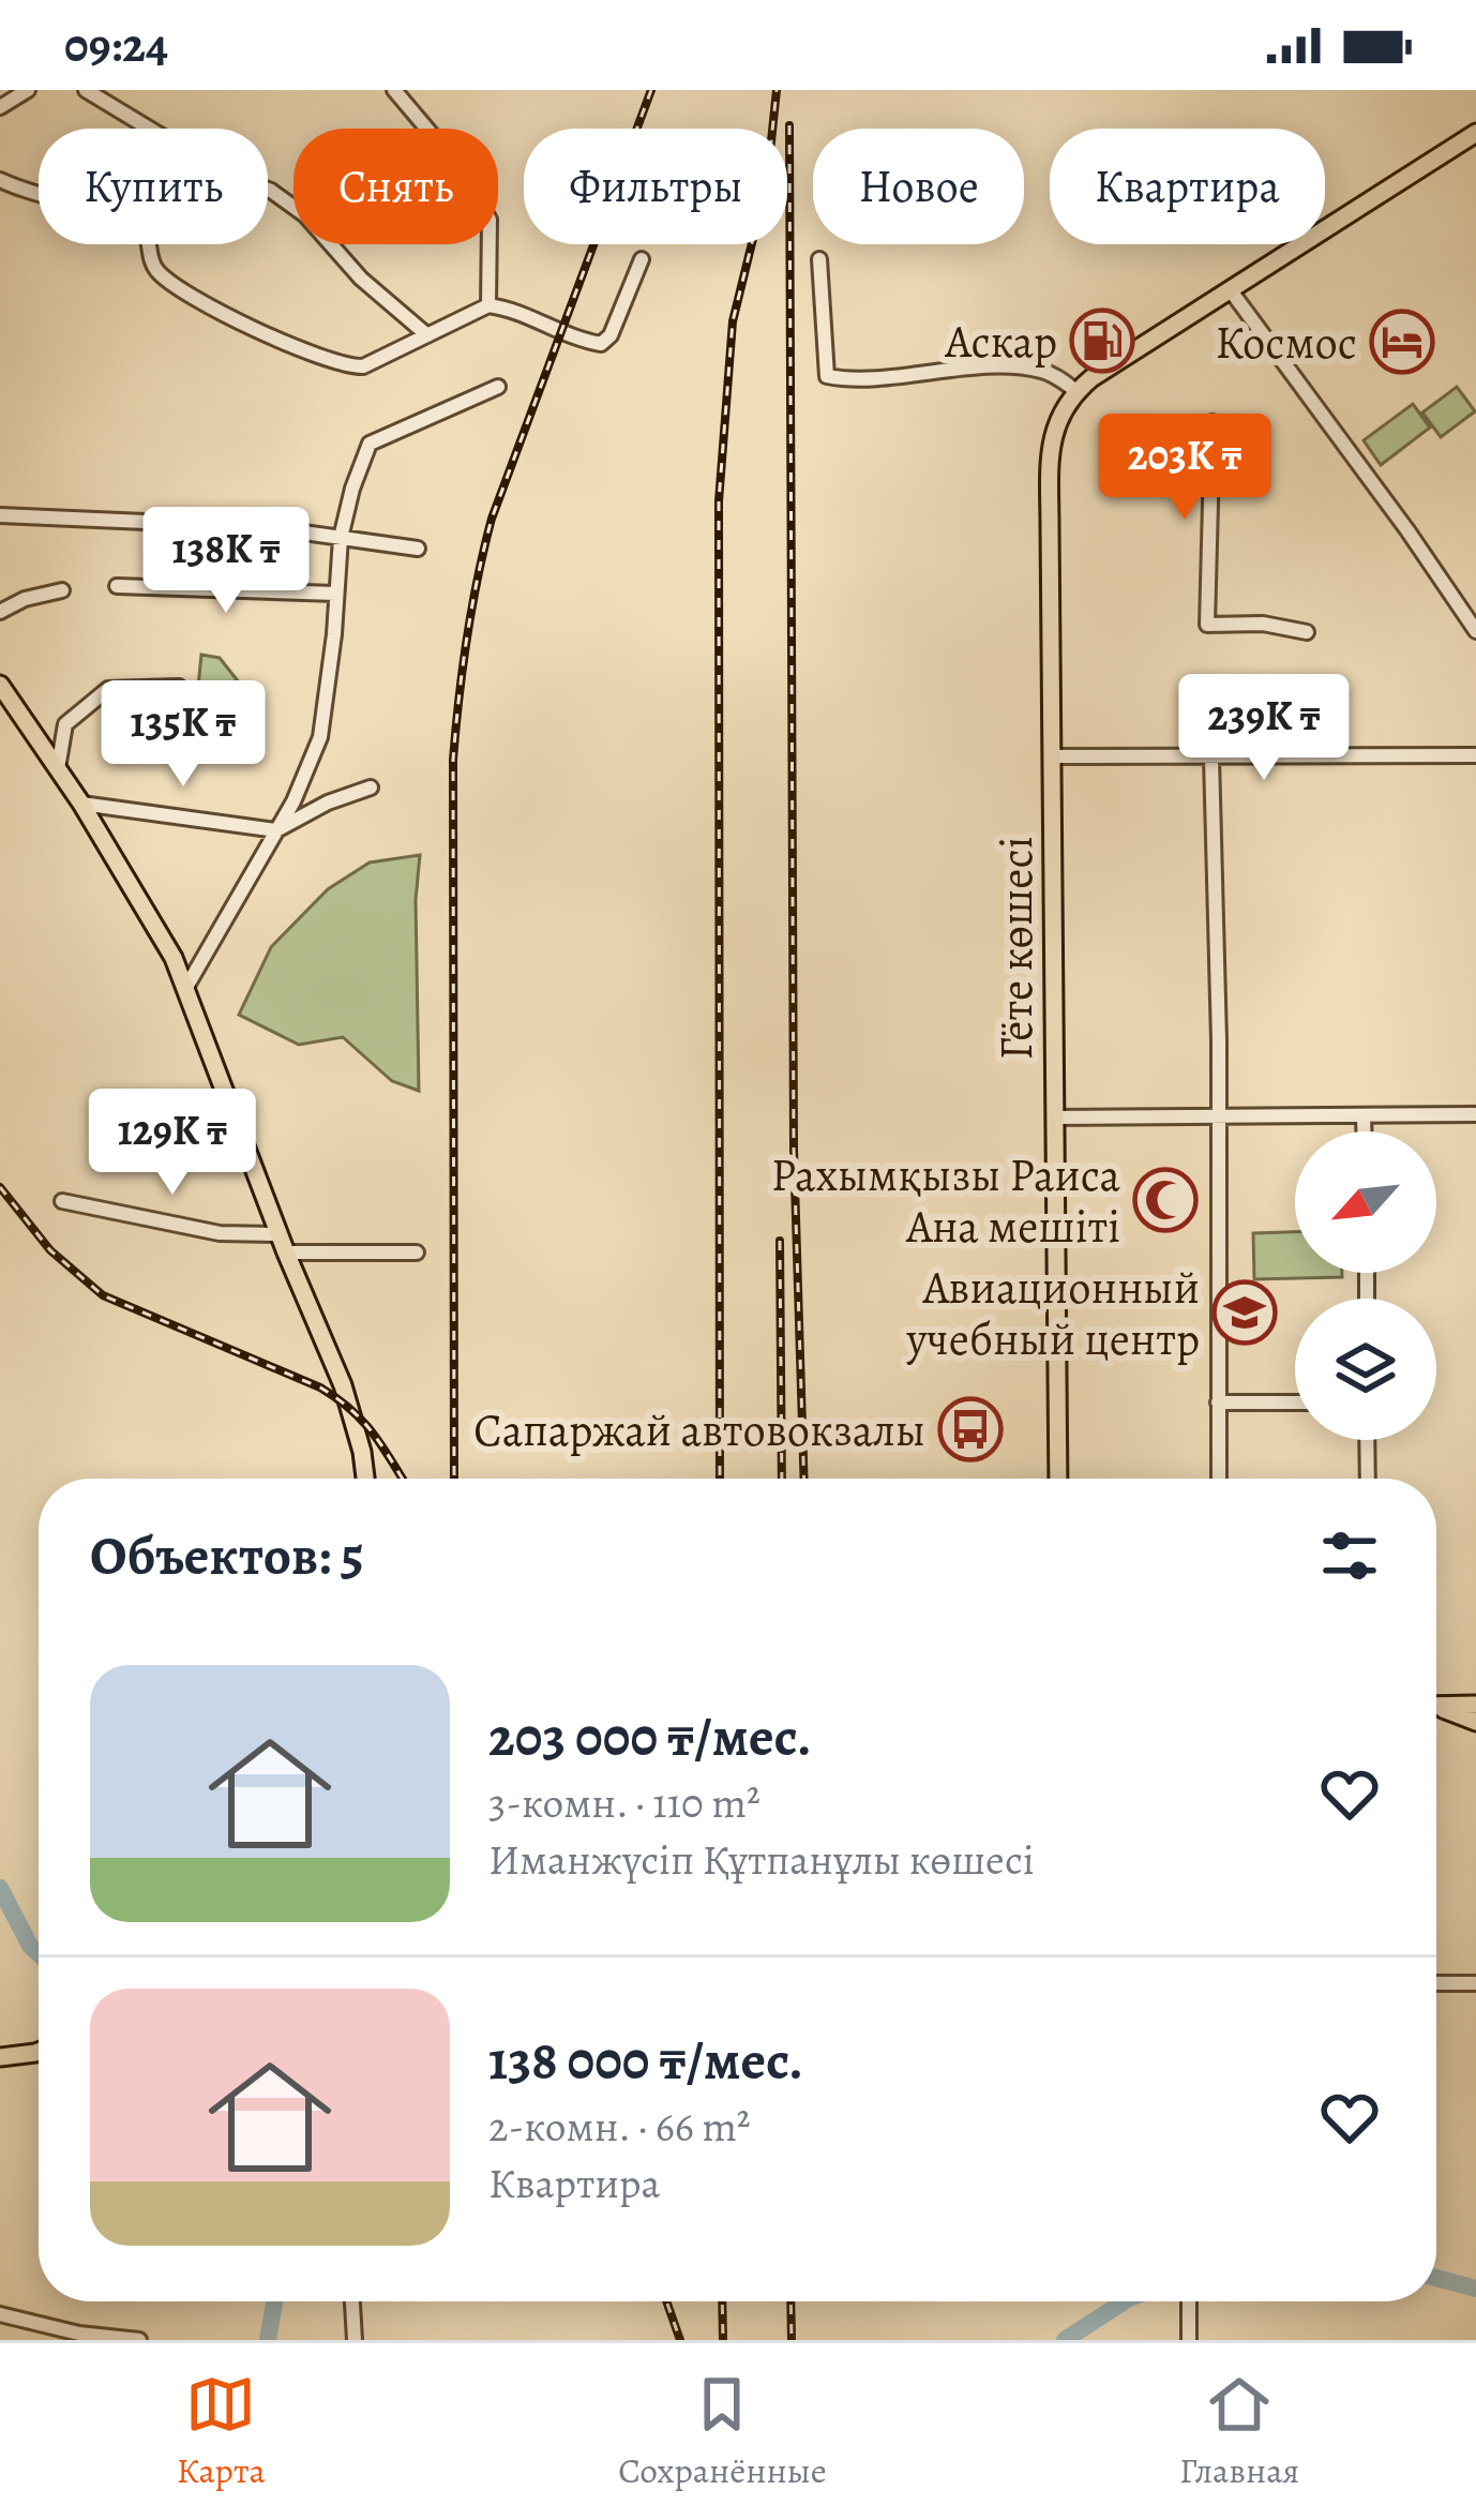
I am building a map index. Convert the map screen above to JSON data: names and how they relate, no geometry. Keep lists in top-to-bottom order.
{
  "streets": {
    "main road": ["Гёте көшесі"]
  },
  "places": {
    "fuel station": ["Аскар"],
    "hotel": ["Космос"],
    "mosque": ["Рахымқызы Раиса Ана мешіті"],
    "school or university": ["Авиационный учебный центр"],
    "bus stop": ["Сапаржай автовокзалы"]
  },
  "north": "bottom left",
  "page": {
    "status": "09:24",
    "chip": [
      "Купить",
      "Снять",
      "Фильтры",
      "Новое",
      "Квартира"
    ],
    "price": [
      "203K ₸",
      "138K ₸",
      "239K ₸",
      "135K ₸",
      "129K ₸"
    ],
    "heading": "Объектов: 5",
    "list": [
      {
        "name": "203 000 ₸/мес.",
        "note": "3-комн. · 110 m² · Иманжүсіп Құтпанұлы көшесі"
      },
      {
        "name": "138 000 ₸/мес.",
        "note": "2-комн. · 66 m² · Квартира"
      }
    ],
    "tabs": ["Карта", "Сохранённые", "Главная"]
  }
}
